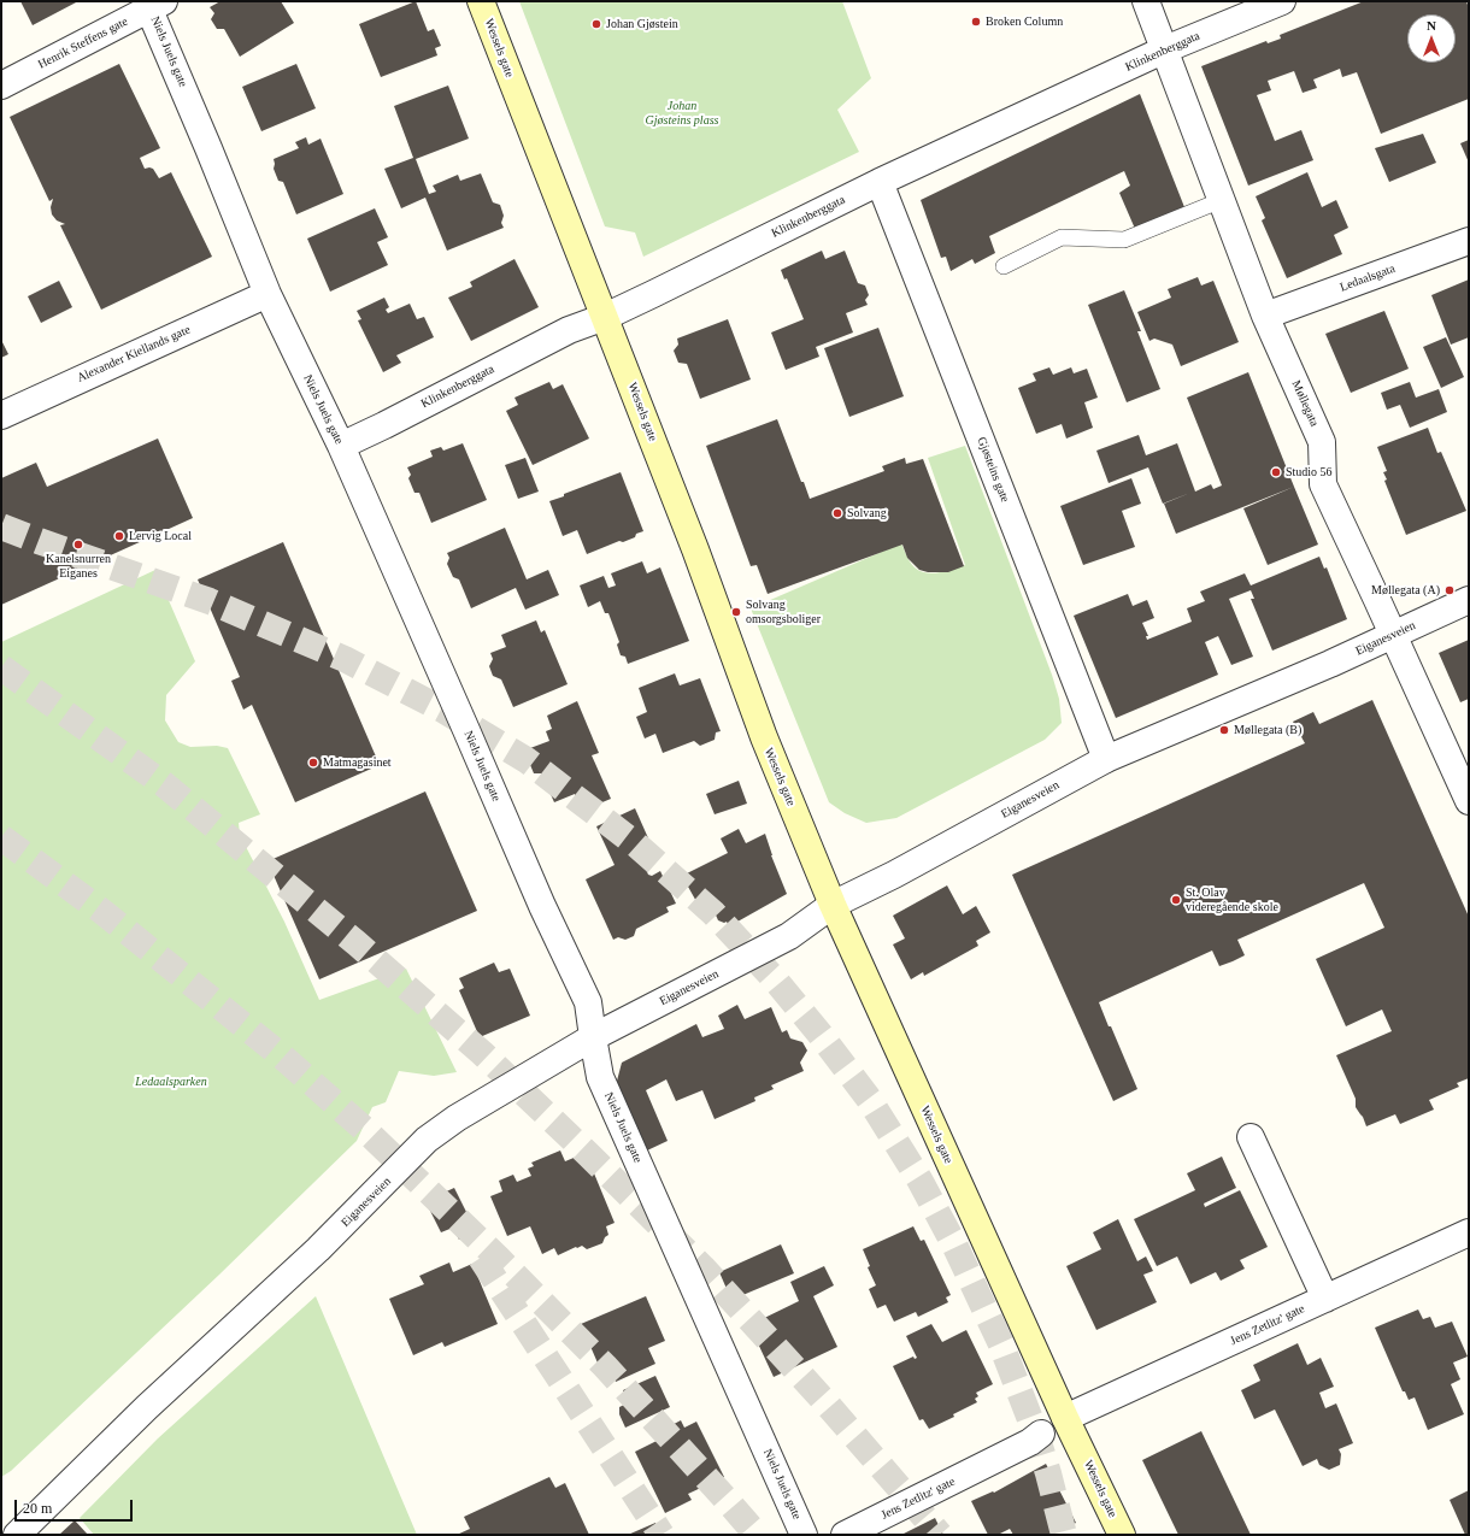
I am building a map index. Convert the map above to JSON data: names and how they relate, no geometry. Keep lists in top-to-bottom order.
{
  "streets": {
    "main road": ["Wessels gate"],
    "street": [
      "Henrik Steffens gate",
      "Niels Juels gate",
      "Klinkenberggata",
      "Ledaalsgata",
      "Alexander Kiellands gate",
      "Møllegata",
      "Gjøsteins gate",
      "Eiganesveien",
      "Jens Zetlitz' gate"
    ]
  },
  "crossings": [
    ["Henrik Steffens gate", "Niels Juels gate"],
    ["Wessels gate", "Klinkenberggata"],
    ["Wessels gate", "Eiganesveien"],
    ["Wessels gate", "Jens Zetlitz' gate"],
    ["Niels Juels gate", "Klinkenberggata"],
    ["Niels Juels gate", "Alexander Kiellands gate"],
    ["Niels Juels gate", "Eiganesveien"],
    ["Klinkenberggata", "Møllegata"],
    ["Klinkenberggata", "Gjøsteins gate"],
    ["Ledaalsgata", "Møllegata"],
    ["Møllegata", "Eiganesveien"],
    ["Gjøsteins gate", "Eiganesveien"]
  ],
  "parks": ["Johan Gjøsteins plass", "Ledaalsparken"],
  "places": [
    "Broken Column",
    "Johan Gjøstein",
    "Studio 56",
    "Solvang",
    "Lervig Local",
    "Kanelsnurren Eiganes",
    "Møllegata (A)",
    "Solvang omsorgsboliger",
    "Møllegata (B)",
    "Matmagasinet",
    "St. Olav videregående skole"
  ],
  "scale_bar": "20 m",
  "north": "top"
}
